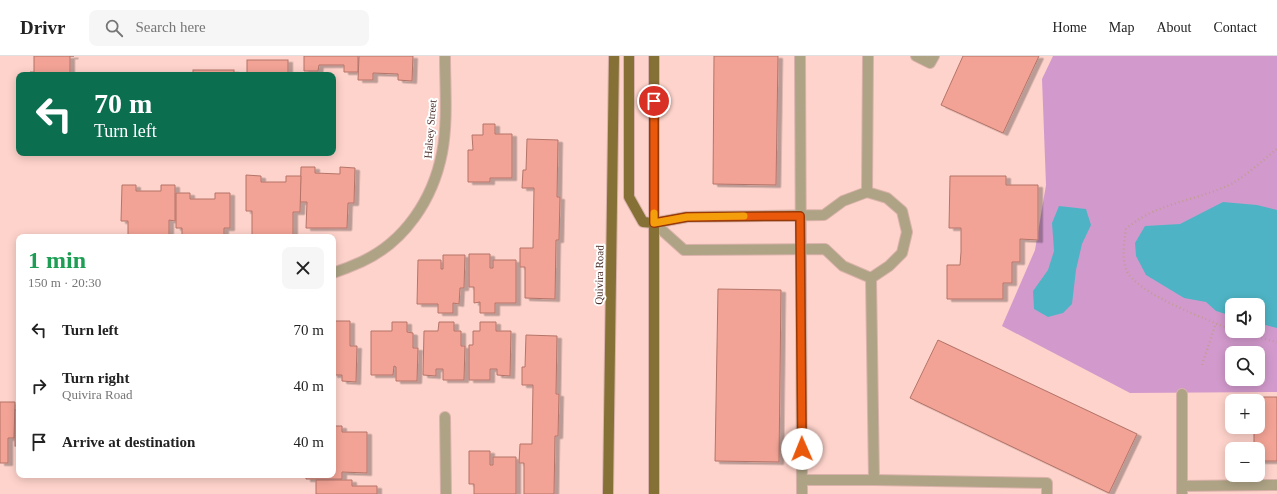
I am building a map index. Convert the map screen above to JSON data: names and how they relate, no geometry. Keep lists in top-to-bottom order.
{
  "streets": {
    "main road": ["Quivira Road"],
    "street": ["Halsey Street"]
  },
  "page": {
    "header": "Drivr",
    "search": "Search here",
    "nav": [
      "Home",
      "Map",
      "About",
      "Contact"
    ],
    "turn": ["70 m", "Turn left"],
    "heading": ["1 min", "150 m · 20:30"],
    "map_buttons": ["+", "−"],
    "list": [
      {
        "name": "Turn left",
        "value": "70 m"
      },
      {
        "name": "Turn right",
        "note": "Quivira Road",
        "value": "40 m"
      },
      {
        "name": "Arrive at destination",
        "value": "40 m"
      }
    ]
  }
}
